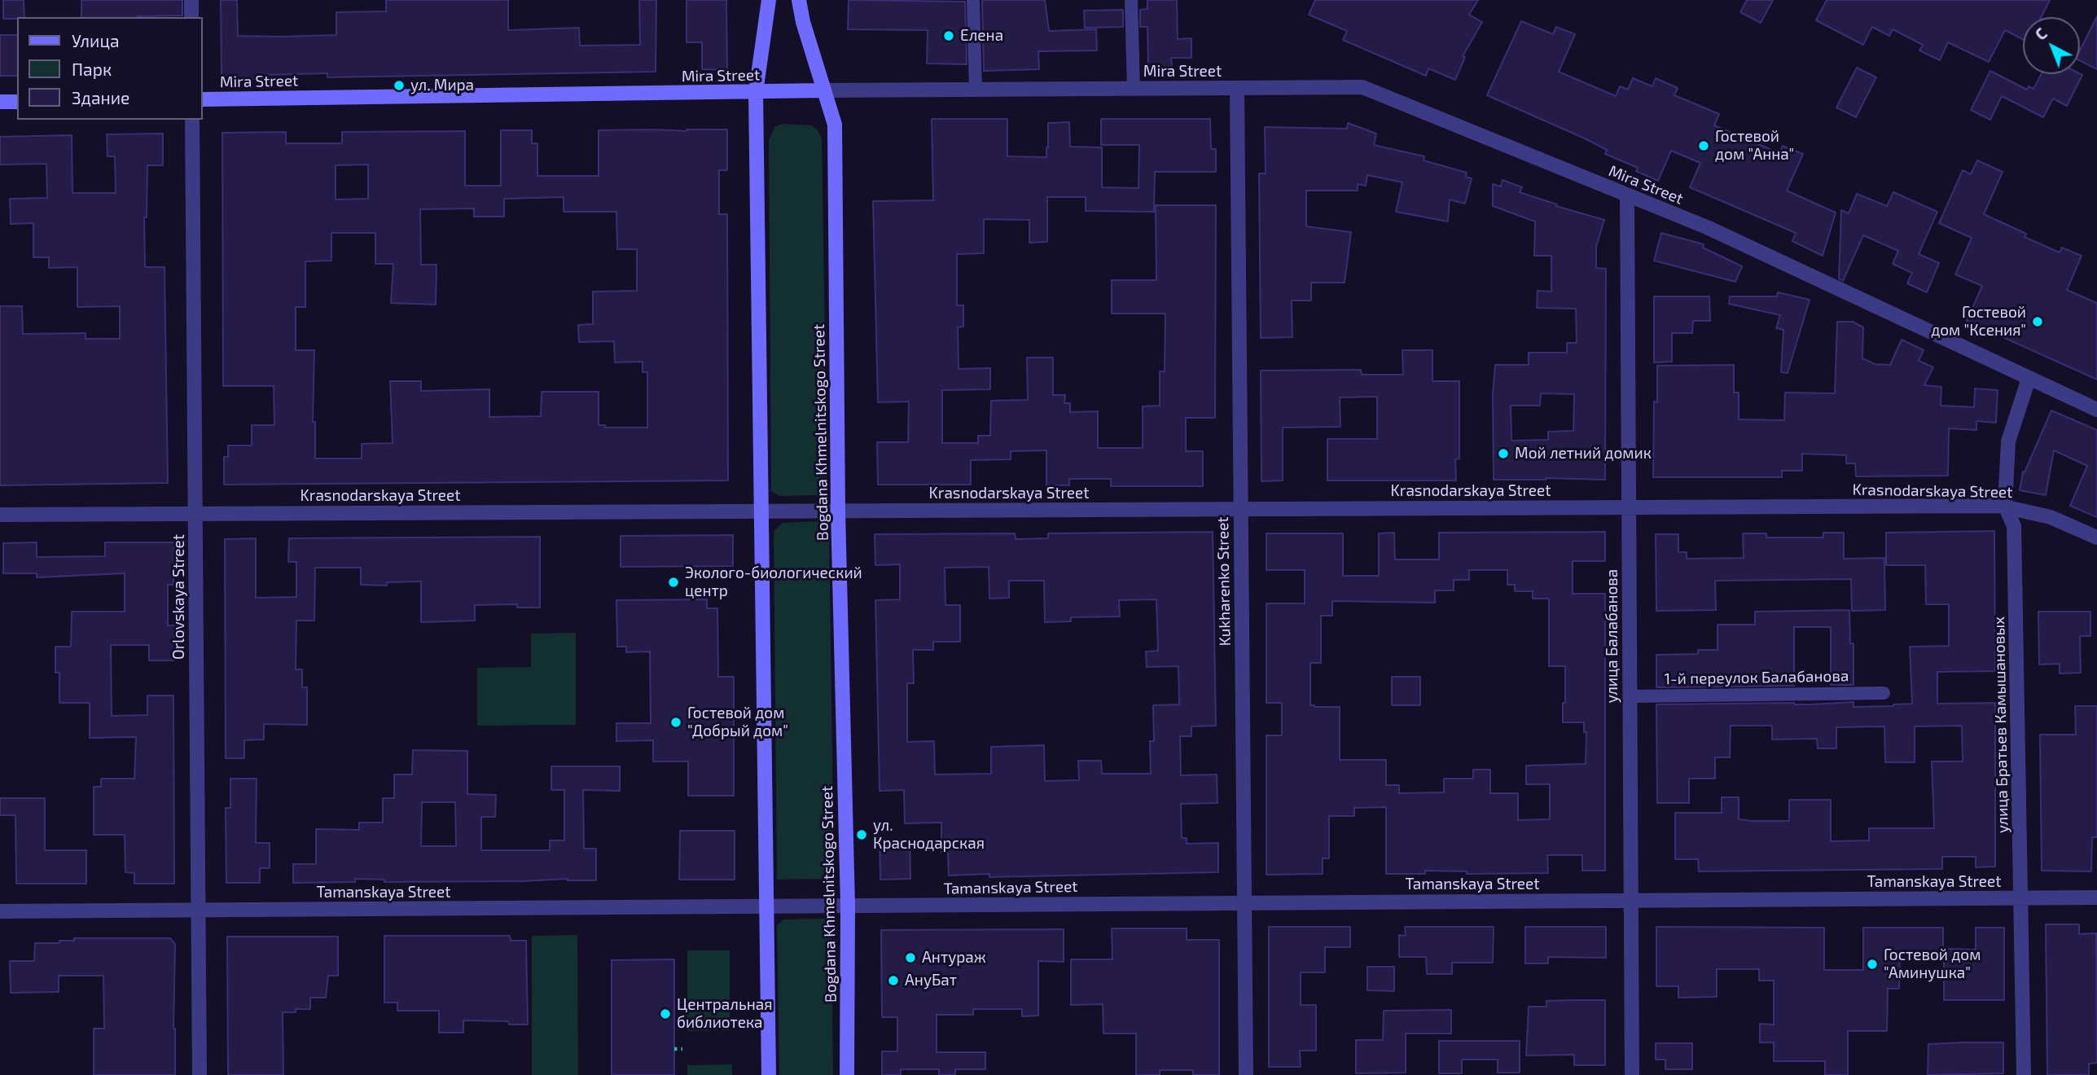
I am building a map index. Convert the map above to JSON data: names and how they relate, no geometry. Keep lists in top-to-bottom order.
{
  "streets": {
    "main road": ["Mira Street", "Bogdana Khmelnitskogo Street"],
    "street": [
      "Krasnodarskaya Street",
      "Kukharenko Street",
      "Orlovskaya Street",
      "улица Балабанова",
      "улица Братьев Камышановых",
      "Tamanskaya Street"
    ],
    "lane": ["1-й переулок Балабанова"]
  },
  "crossings": [
    ["Mira Street", "Bogdana Khmelnitskogo Street"],
    ["Mira Street", "Kukharenko Street"],
    ["Mira Street", "улица Балабанова"],
    ["Mira Street", "улица Братьев Камышановых"],
    ["Bogdana Khmelnitskogo Street", "Krasnodarskaya Street"],
    ["Bogdana Khmelnitskogo Street", "Tamanskaya Street"],
    ["Krasnodarskaya Street", "Kukharenko Street"],
    ["Krasnodarskaya Street", "Orlovskaya Street"],
    ["Krasnodarskaya Street", "улица Балабанова"],
    ["Krasnodarskaya Street", "улица Братьев Камышановых"],
    ["Kukharenko Street", "Tamanskaya Street"],
    ["Orlovskaya Street", "Tamanskaya Street"],
    ["улица Балабанова", "1-й переулок Балабанова"],
    ["улица Балабанова", "Tamanskaya Street"],
    ["улица Братьев Камышановых", "Tamanskaya Street"]
  ],
  "places": [
    "Елена",
    "ул. Мира",
    "Гостевой дом \"Анна\"",
    "Гостевой дом \"Ксения\"",
    "Мой летний домик",
    "Эколого-биологический центр",
    "Гостевой дом \"Добрый дом\"",
    "ул. Краснодарская",
    "Антураж",
    "Гостевой дом \"Аминушка\"",
    "АнуБат",
    "Центральная библиотека"
  ],
  "legend": ["Улица", "Парк", "Здание"],
  "north": "top left"
}
